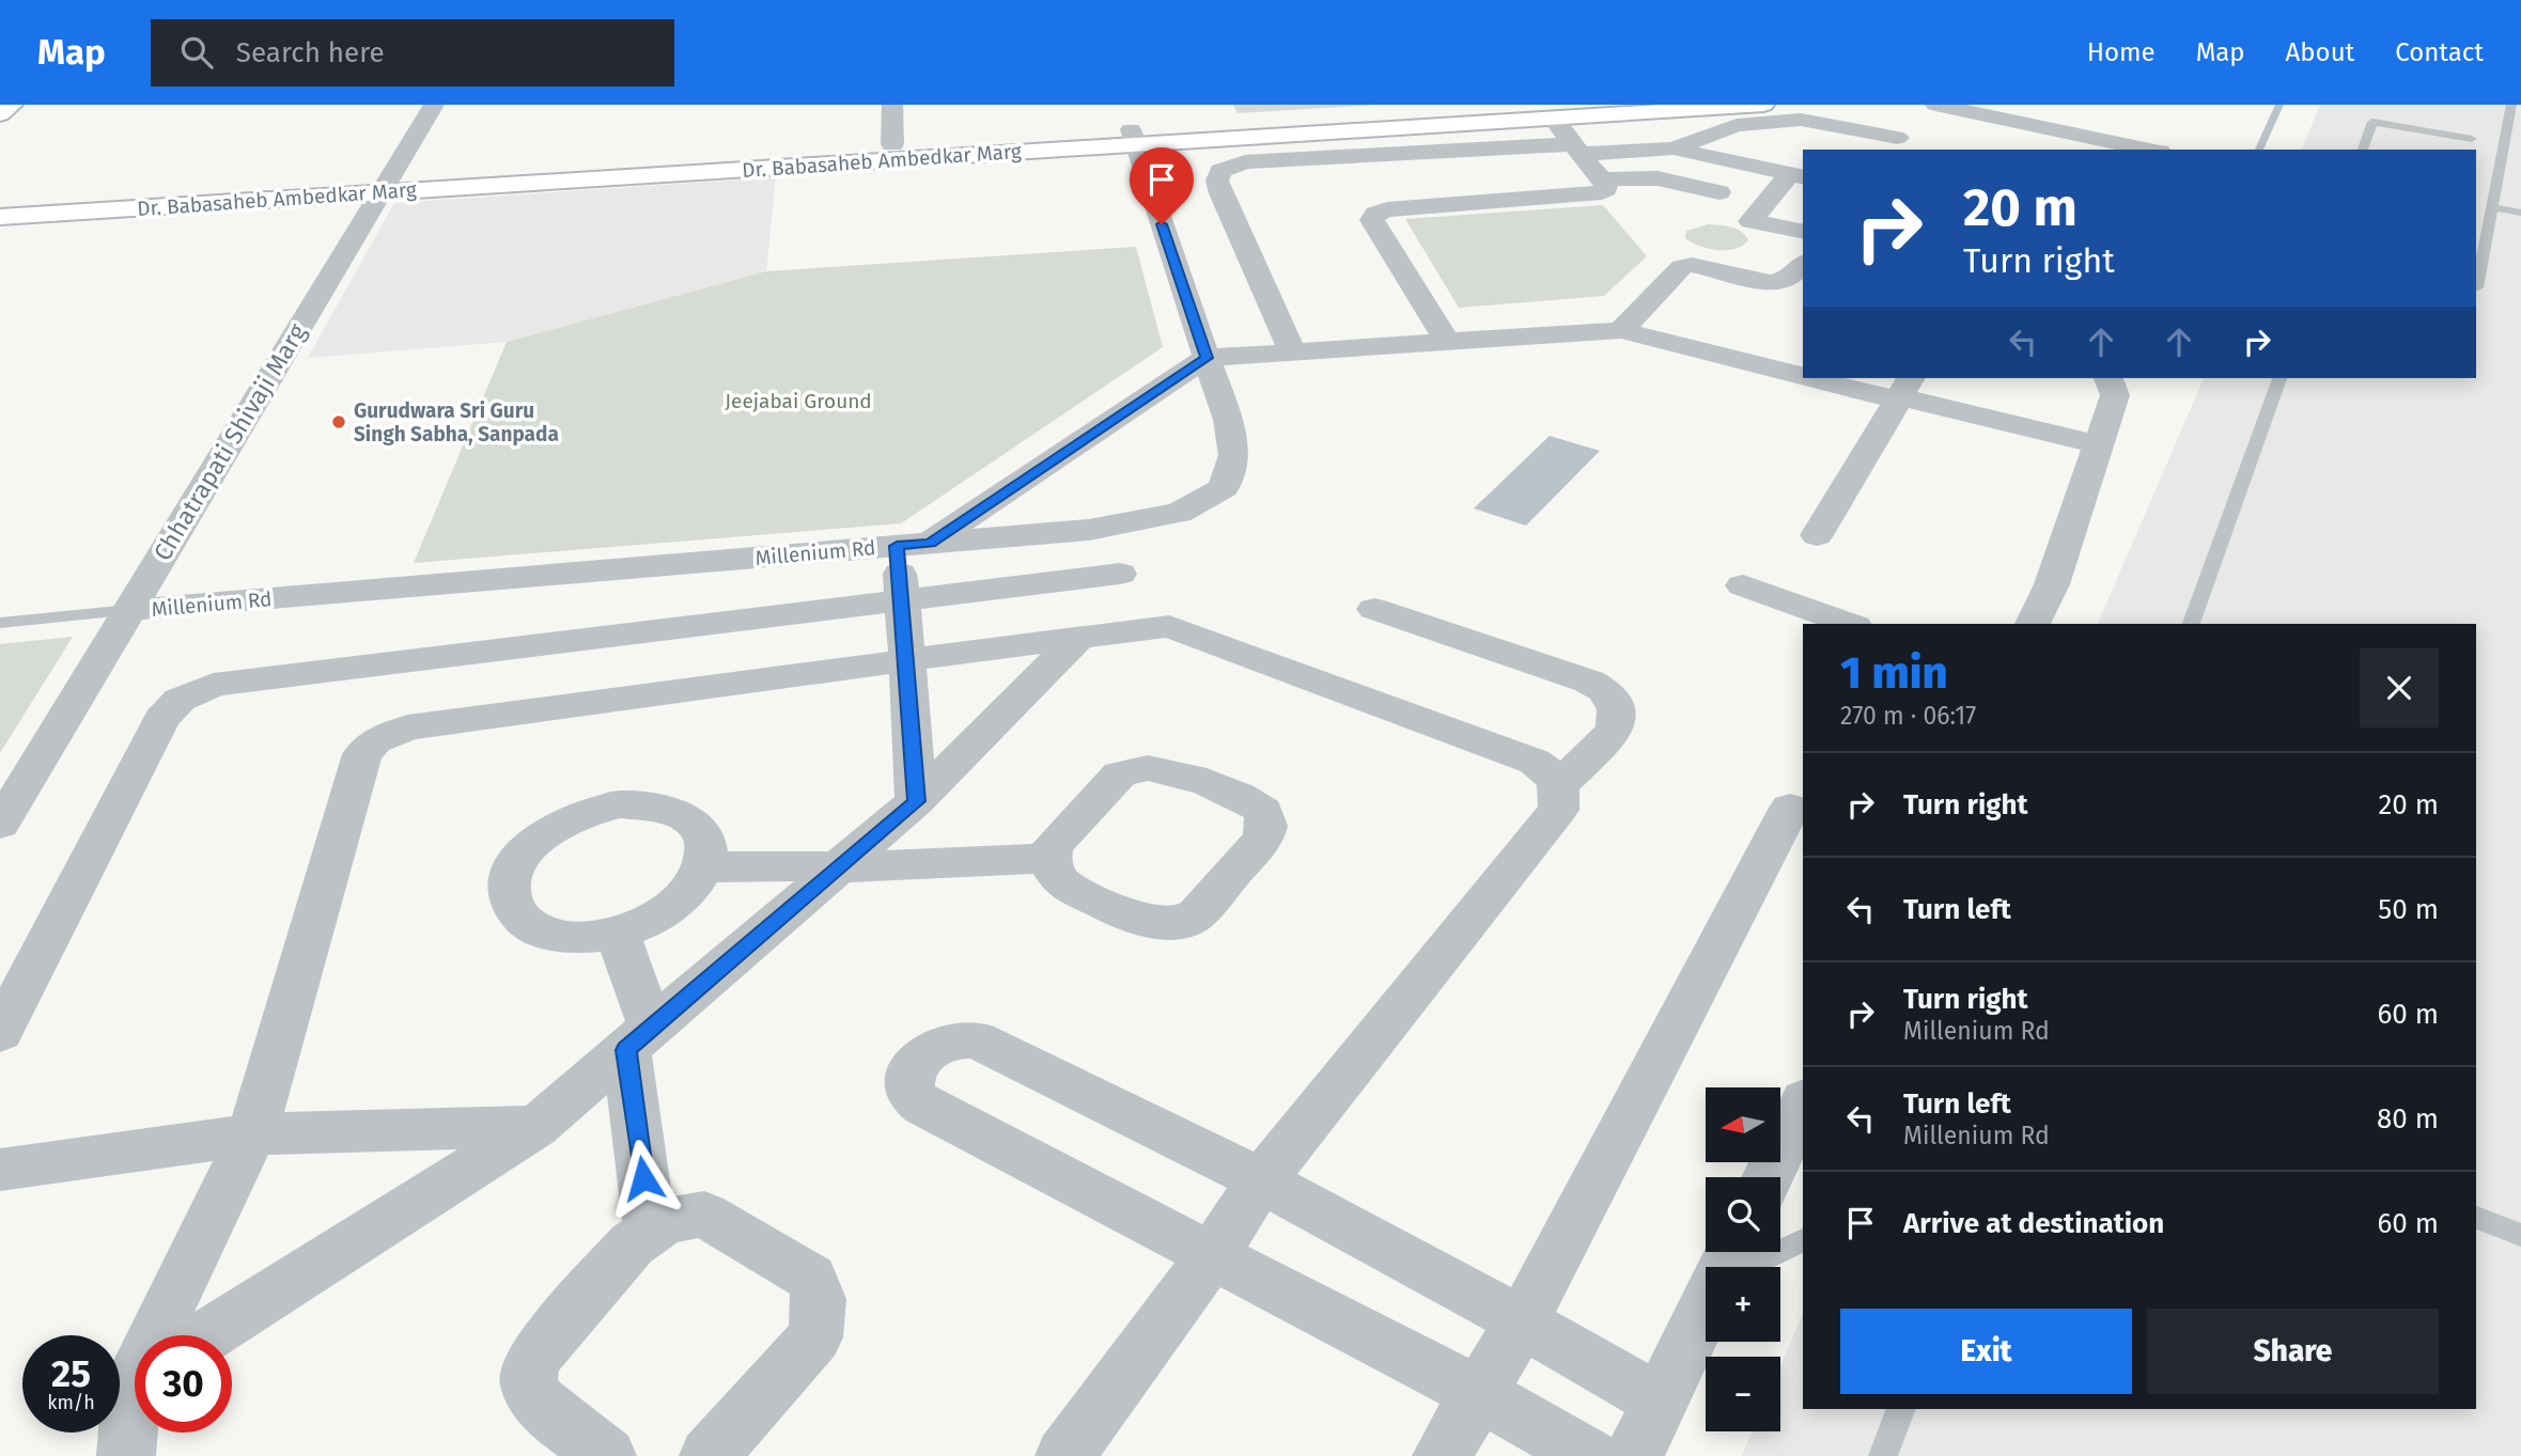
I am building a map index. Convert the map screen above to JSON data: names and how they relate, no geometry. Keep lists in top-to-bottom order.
{
  "streets": {
    "main road": ["Dr. Babasaheb Ambedkar Marg"],
    "street": ["Chhatrapati Shivaji Marg", "Millenium Rd"]
  },
  "crossings": [
    ["Dr. Babasaheb Ambedkar Marg", "Chhatrapati Shivaji Marg"],
    ["Chhatrapati Shivaji Marg", "Millenium Rd"]
  ],
  "parks": ["Jeejabai Ground"],
  "places": ["Gurudwara Sri Guru Singh Sabha, Sanpada"],
  "north": "left",
  "page": {
    "header": "Map",
    "search": "Search here",
    "nav": [
      "Home",
      "Map",
      "About",
      "Contact"
    ],
    "turn": ["20 m", "Turn right"],
    "heading": ["1 min", "270 m · 06:17"],
    "list": [
      {
        "name": "Turn right",
        "value": "20 m"
      },
      {
        "name": "Turn left",
        "value": "50 m"
      },
      {
        "name": "Turn right",
        "note": "Millenium Rd",
        "value": "60 m"
      },
      {
        "name": "Turn left",
        "note": "Millenium Rd",
        "value": "80 m"
      },
      {
        "name": "Arrive at destination",
        "value": "60 m"
      }
    ],
    "map_buttons": ["+", "−"],
    "buttons": ["Exit", "Share"],
    "speed": "25 km/h",
    "limit": "30"
  }
}
